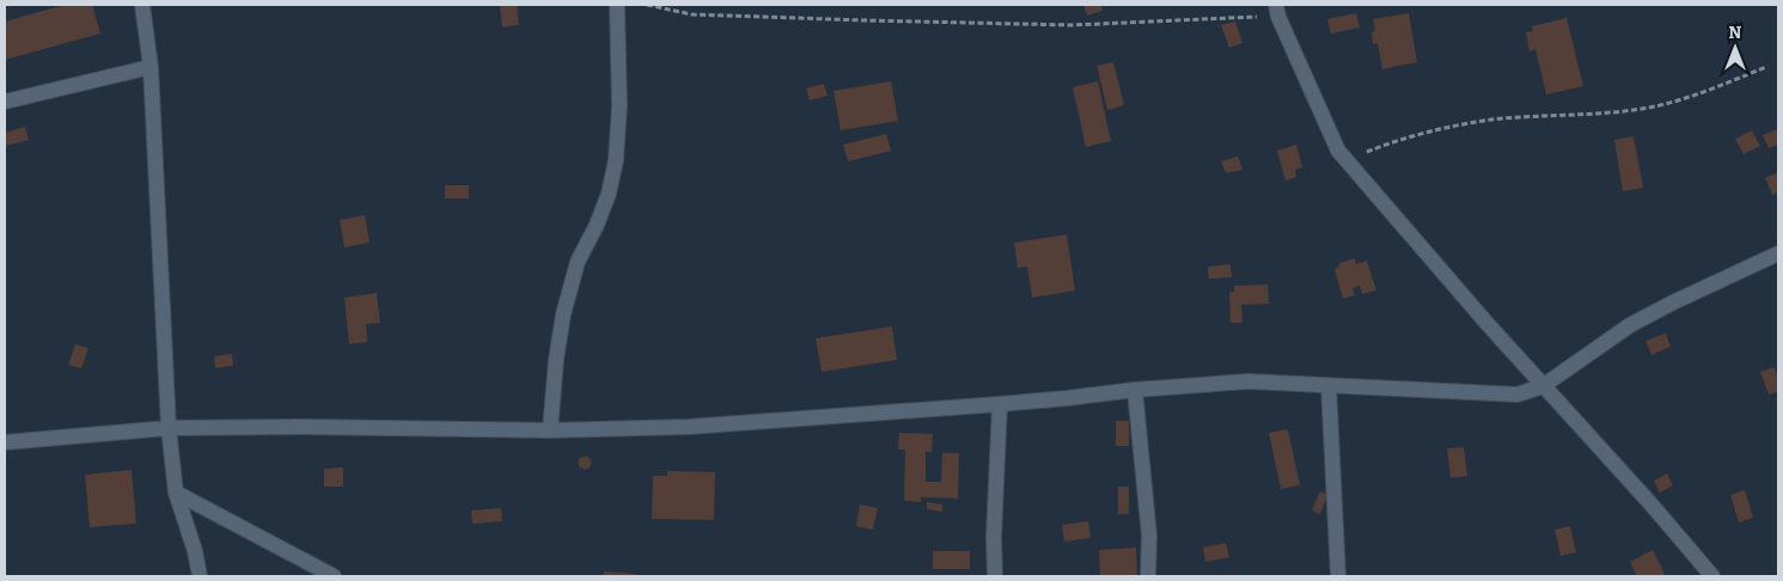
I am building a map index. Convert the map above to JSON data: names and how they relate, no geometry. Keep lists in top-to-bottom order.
{
  "north": "top"
}
